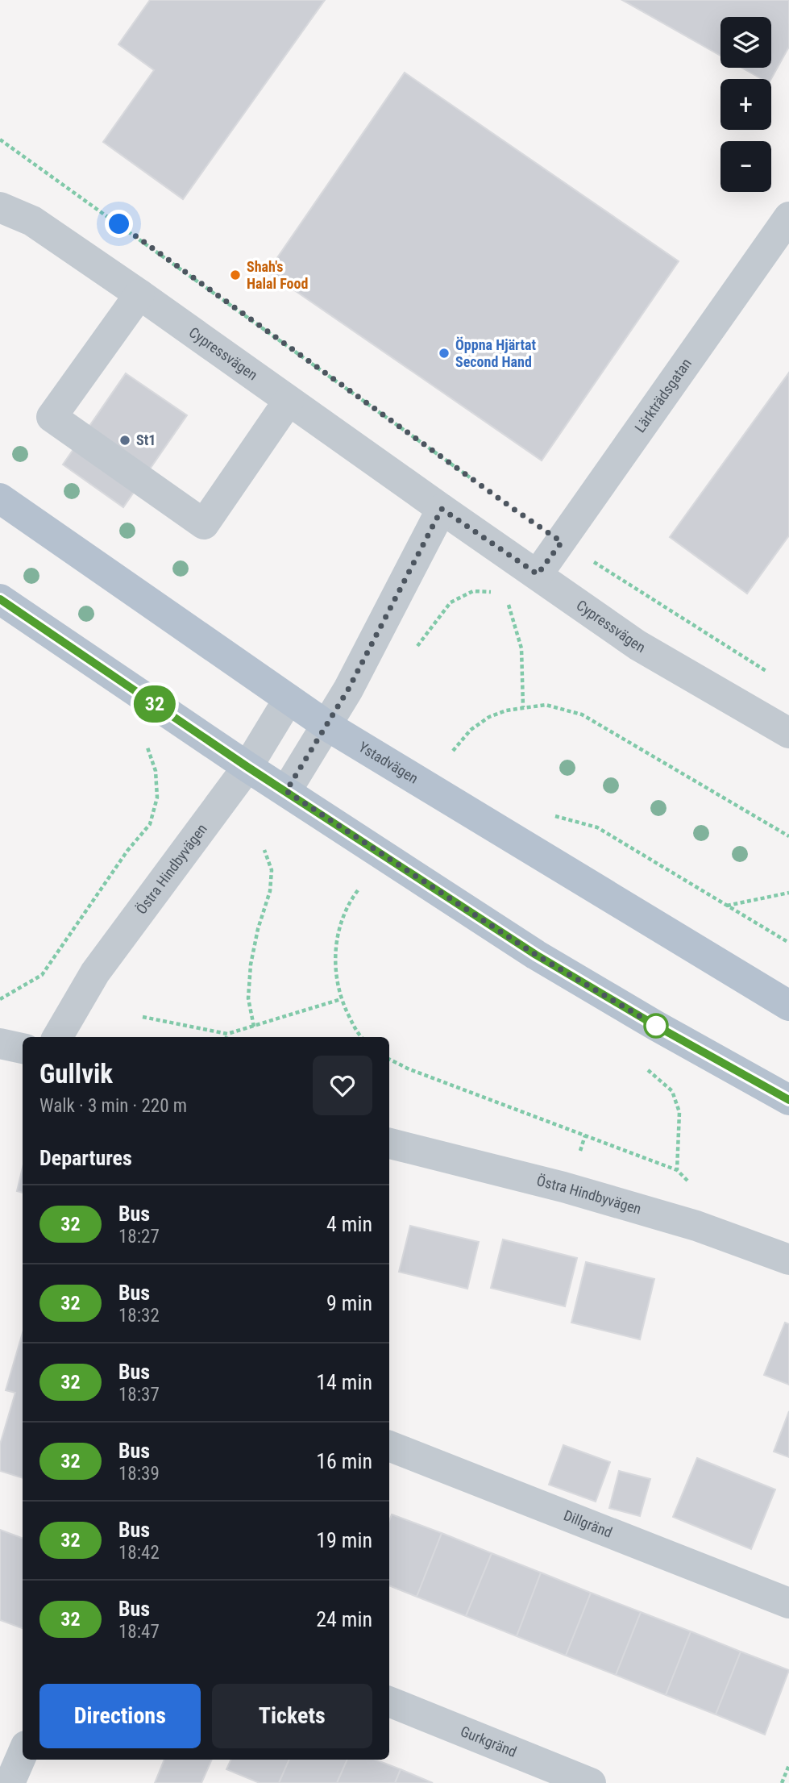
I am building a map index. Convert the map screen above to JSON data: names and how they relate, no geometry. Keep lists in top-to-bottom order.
{
  "streets": {
    "main road": ["Ystadvägen"],
    "street": [
      "Cypressvägen",
      "Lärkträdsgatan",
      "Östra Hindbyvägen",
      "Dillgränd",
      "Gurkgränd"
    ]
  },
  "crossings": [
    ["Cypressvägen", "Lärkträdsgatan"],
    ["Ystadvägen", "Östra Hindbyvägen"]
  ],
  "places": ["Shah's Halal Food", "Öppna Hjärtat Second Hand", "St1"],
  "lines": ["bus line 32"],
  "page": {
    "on_map": "32",
    "map_buttons": ["+", "−"],
    "heading": [
      ["Gullvik", "Walk · 3 min · 220 m"],
      "Departures"
    ],
    "list": [
      {
        "mark": "32",
        "name": "Bus",
        "note": "18:27",
        "value": "4 min"
      },
      {
        "mark": "32",
        "name": "Bus",
        "note": "18:32",
        "value": "9 min"
      },
      {
        "mark": "32",
        "name": "Bus",
        "note": "18:37",
        "value": "14 min"
      },
      {
        "mark": "32",
        "name": "Bus",
        "note": "18:39",
        "value": "16 min"
      },
      {
        "mark": "32",
        "name": "Bus",
        "note": "18:42",
        "value": "19 min"
      },
      {
        "mark": "32",
        "name": "Bus",
        "note": "18:47",
        "value": "24 min"
      }
    ],
    "buttons": ["Directions", "Tickets"]
  }
}
